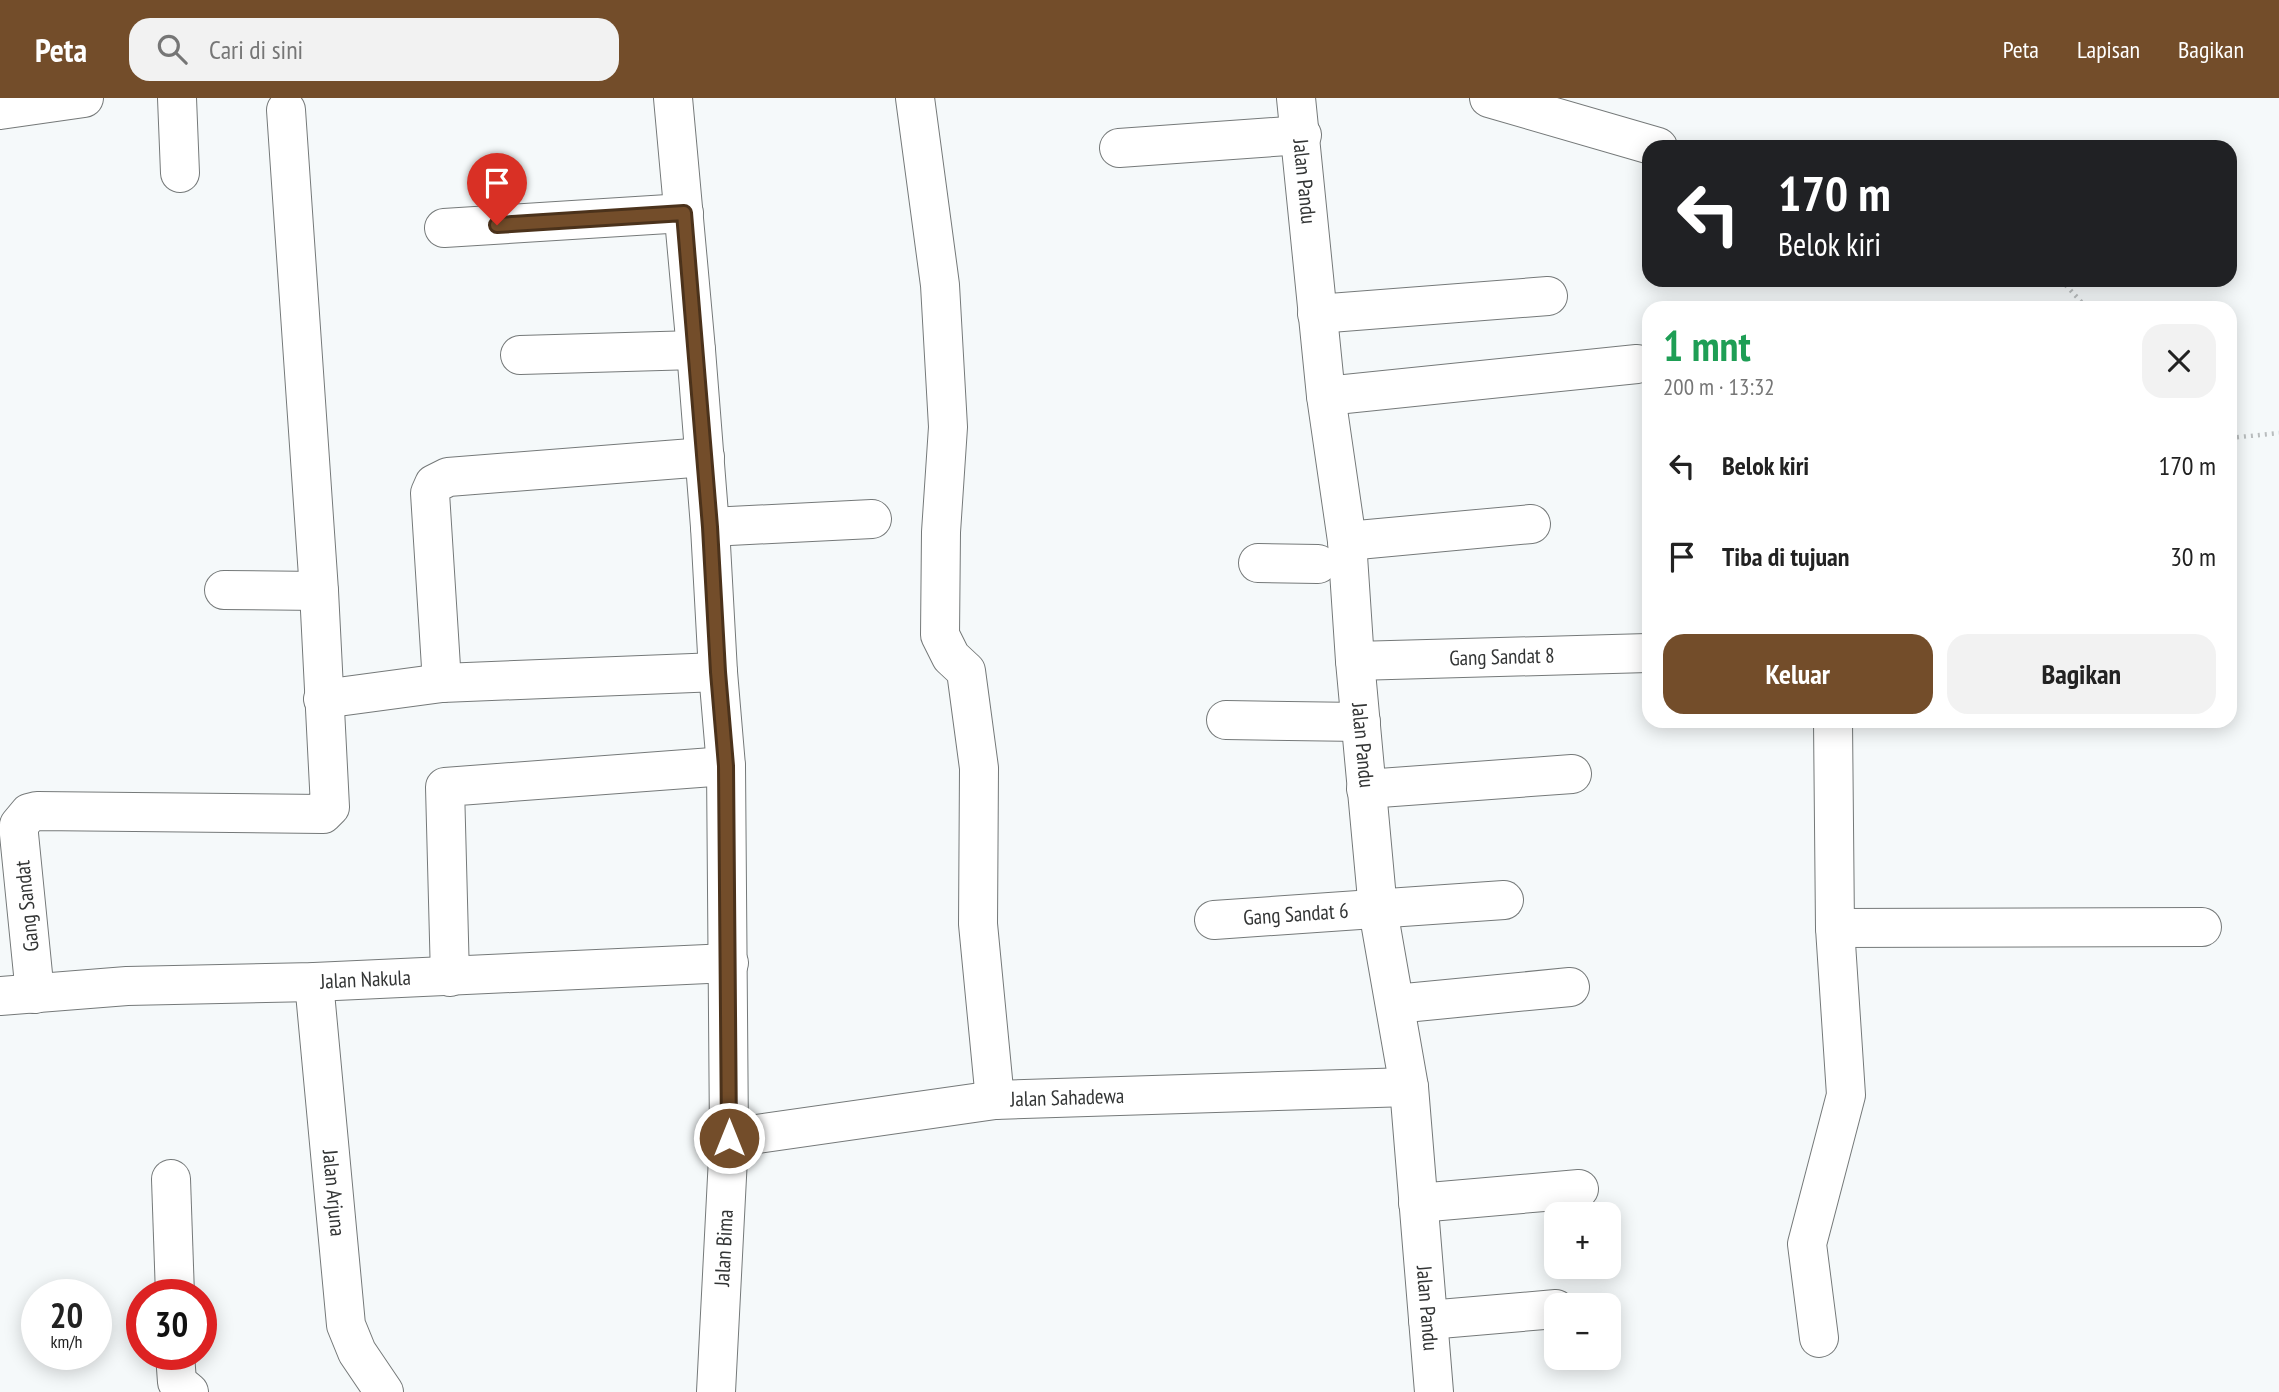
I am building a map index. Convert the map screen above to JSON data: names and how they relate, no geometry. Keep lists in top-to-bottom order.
{
  "streets": {
    "street": [
      "Jalan Pandu",
      "Gang Sandat 8",
      "Gang Sandat",
      "Gang Sandat 6",
      "Jalan Nakula",
      "Jalan Sahadewa",
      "Jalan Arjuna",
      "Jalan Bima"
    ]
  },
  "crossings": [
    ["Jalan Pandu", "Gang Sandat 8"],
    ["Jalan Pandu", "Gang Sandat 6"],
    ["Jalan Pandu", "Jalan Sahadewa"],
    ["Gang Sandat", "Jalan Nakula"],
    ["Jalan Nakula", "Jalan Arjuna"],
    ["Jalan Nakula", "Jalan Bima"],
    ["Jalan Sahadewa", "Jalan Bima"]
  ],
  "page": {
    "header": "Peta",
    "search": "Cari di sini",
    "nav": ["Peta", "Lapisan", "Bagikan"],
    "turn": ["170 m", "Belok kiri"],
    "heading": ["1 mnt", "200 m · 13:32"],
    "list": [
      {
        "name": "Belok kiri",
        "value": "170 m"
      },
      {
        "name": "Tiba di tujuan",
        "value": "30 m"
      }
    ],
    "buttons": ["Keluar", "Bagikan"],
    "map_buttons": ["+", "−"],
    "speed": "20 km/h",
    "limit": "30"
  }
}
